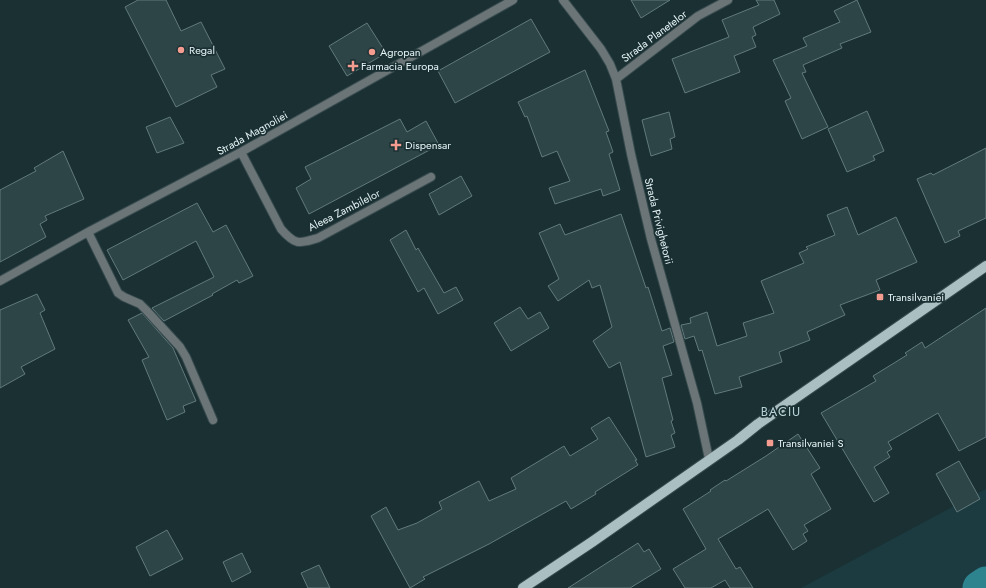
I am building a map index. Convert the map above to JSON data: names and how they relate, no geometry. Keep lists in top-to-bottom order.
{
  "streets": {
    "street": [
      "Strada Planetelor",
      "Strada Magnoliei",
      "Aleea Zambilelor",
      "Strada Privighetorii"
    ]
  },
  "crossings": [
    ["Strada Planetelor", "Strada Privighetorii"],
    ["Strada Magnoliei", "Aleea Zambilelor"]
  ],
  "districts": ["BACIU"],
  "places": {
    "other": ["Regal", "Agropan"],
    "health": ["Farmacia Europa", "Dispensar"],
    "transit": ["Transilvaniei", "Transilvaniei S"]
  }
}
